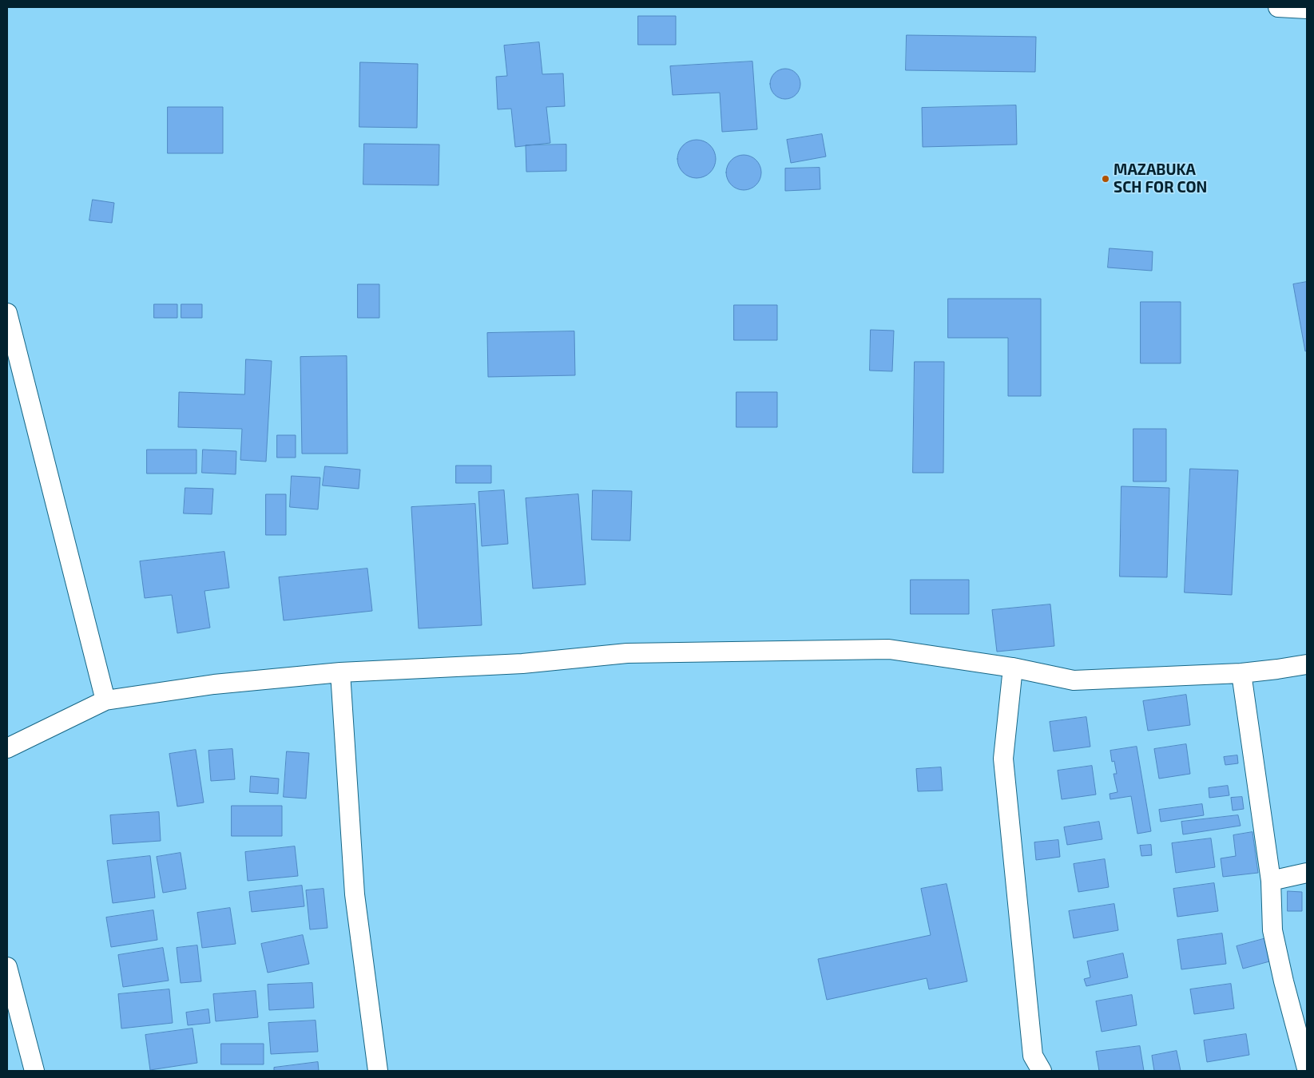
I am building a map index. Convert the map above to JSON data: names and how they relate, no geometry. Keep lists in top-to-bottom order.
{
  "places": ["MAZABUKA SCH FOR CON"]
}
